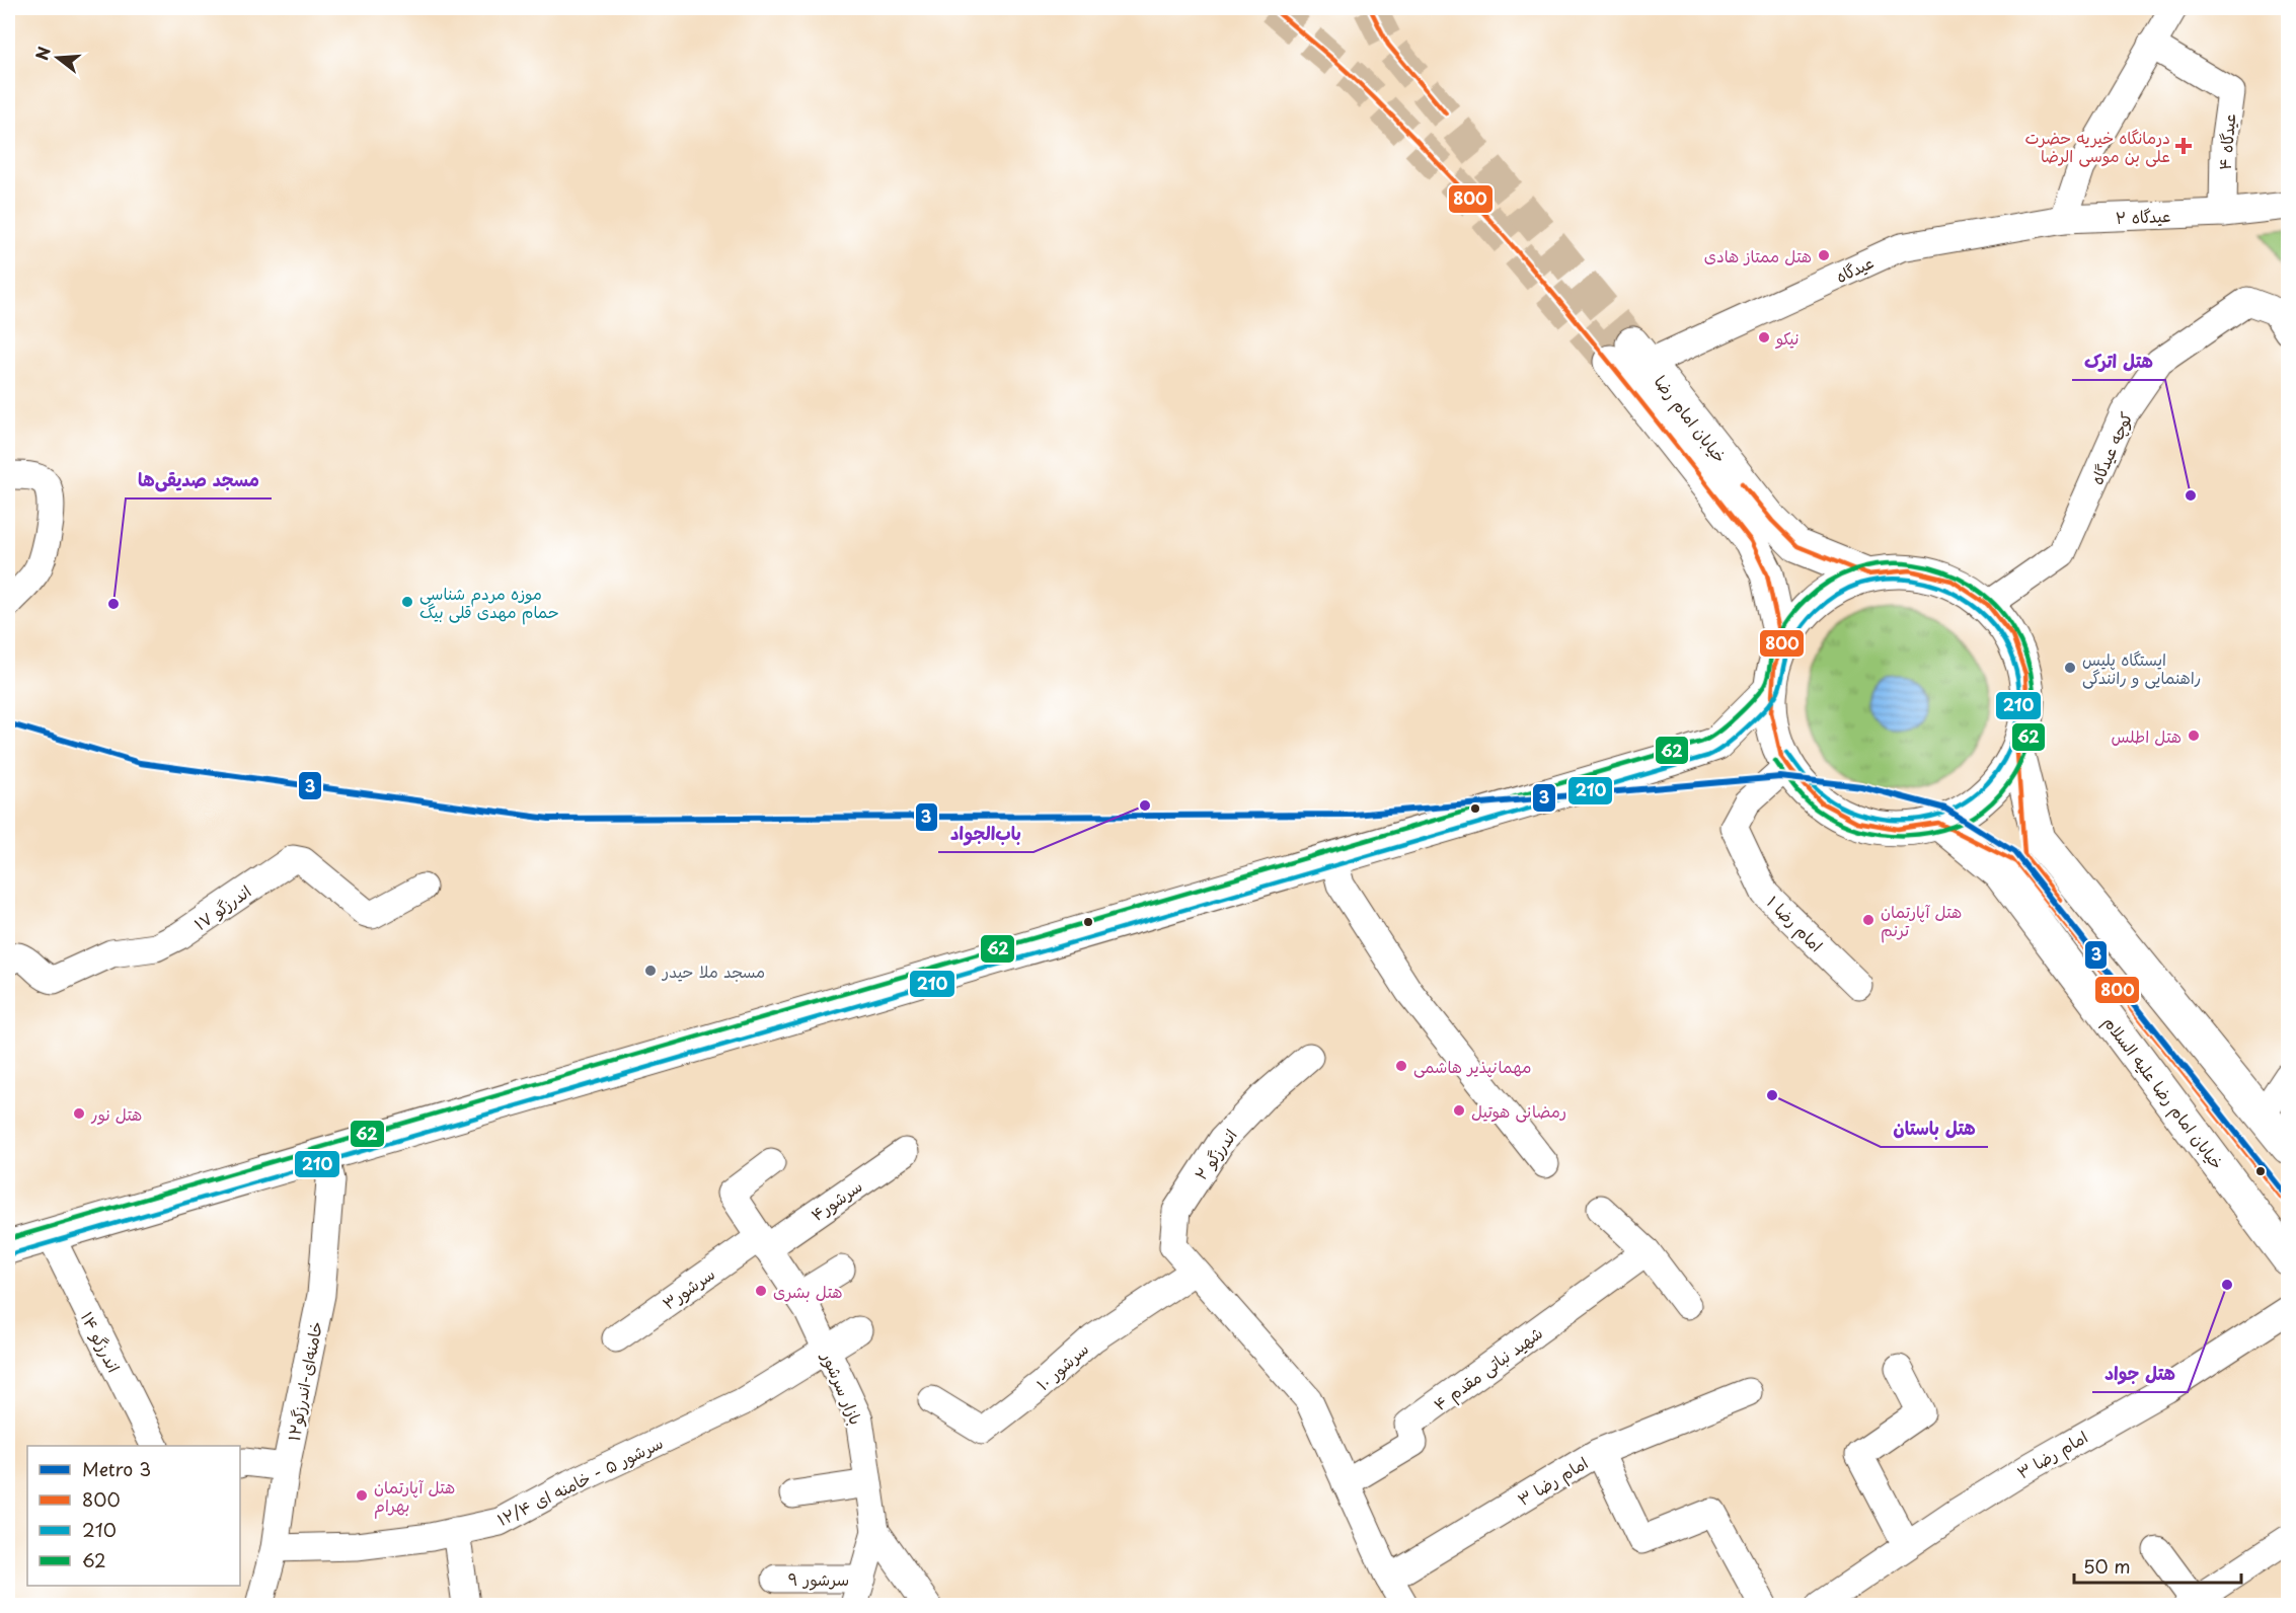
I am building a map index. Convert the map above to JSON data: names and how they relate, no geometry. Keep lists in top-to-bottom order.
{
  "streets": {
    "main road": ["خیابان امام رضا", "خیابان امام رضا علیه السلام"],
    "street": [
      "عیدگاه ۴",
      "عیدگاه ۲",
      "عیدگاه",
      "کوچه عیدگاه",
      "اندرزگو ۱۷",
      "امام رضا ۱",
      "اندرزگو ۲",
      "سرشور۴",
      "سرشور۳",
      "اندرزگو ۱۴",
      "سرشور ۱۰",
      "شهید نباتی مقدم ۴",
      "خامنه‌ای-اندرزگو۱۲",
      "بازار سرشور",
      "امام رضا ۳",
      "سرشور ۵ - خامنه ای ۱۲/۴",
      "سرشور ۹"
    ]
  },
  "crossings": [
    ["عیدگاه ۴", "عیدگاه ۲"],
    ["عیدگاه ۲", "عیدگاه"],
    ["عیدگاه", "خیابان امام رضا"],
    ["اندرزگو ۲", "سرشور ۱۰"],
    ["اندرزگو ۲", "شهید نباتی مقدم ۴"],
    ["اندرزگو ۲", "امام رضا ۳"],
    ["سرشور۴", "سرشور۳"],
    ["سرشور۴", "بازار سرشور"],
    ["سرشور۳", "بازار سرشور"],
    ["خامنه‌ای-اندرزگو۱۲", "سرشور ۵ - خامنه ای ۱۲/۴"],
    ["بازار سرشور", "سرشور ۵ - خامنه ای ۱۲/۴"],
    ["بازار سرشور", "سرشور ۹"]
  ],
  "places": {
    "health": ["درمانگاه خیریه حضرت علی بن موسی الرضا"],
    "other": [
      "هتل ممتاز هادی",
      "نیکو",
      "هتل اترک",
      "موزه مردم شناسی حمام مهدی قلی بیگ",
      "مسجد صدیقی‌ها",
      "ایستگاه پلیس راهنمایی و رانندگی",
      "هتل اطلس",
      "باب‌الجواد",
      "هتل آپارتمان ترنم",
      "مسجد ملا حیدر",
      "مهمانپذیر هاشمی",
      "هتل باستان",
      "رمضانی هوتیل",
      "هتل نور",
      "هتل جواد",
      "هتل بشری",
      "هتل آپارتمان بهرام"
    ]
  },
  "lines": [
    "transit line 800",
    "transit line 62",
    "transit line 210",
    "metro line 3"
  ],
  "legend": [
    "Metro 3",
    "800",
    "210",
    "62"
  ],
  "scale_bar": "50 m",
  "north": "left"
}
